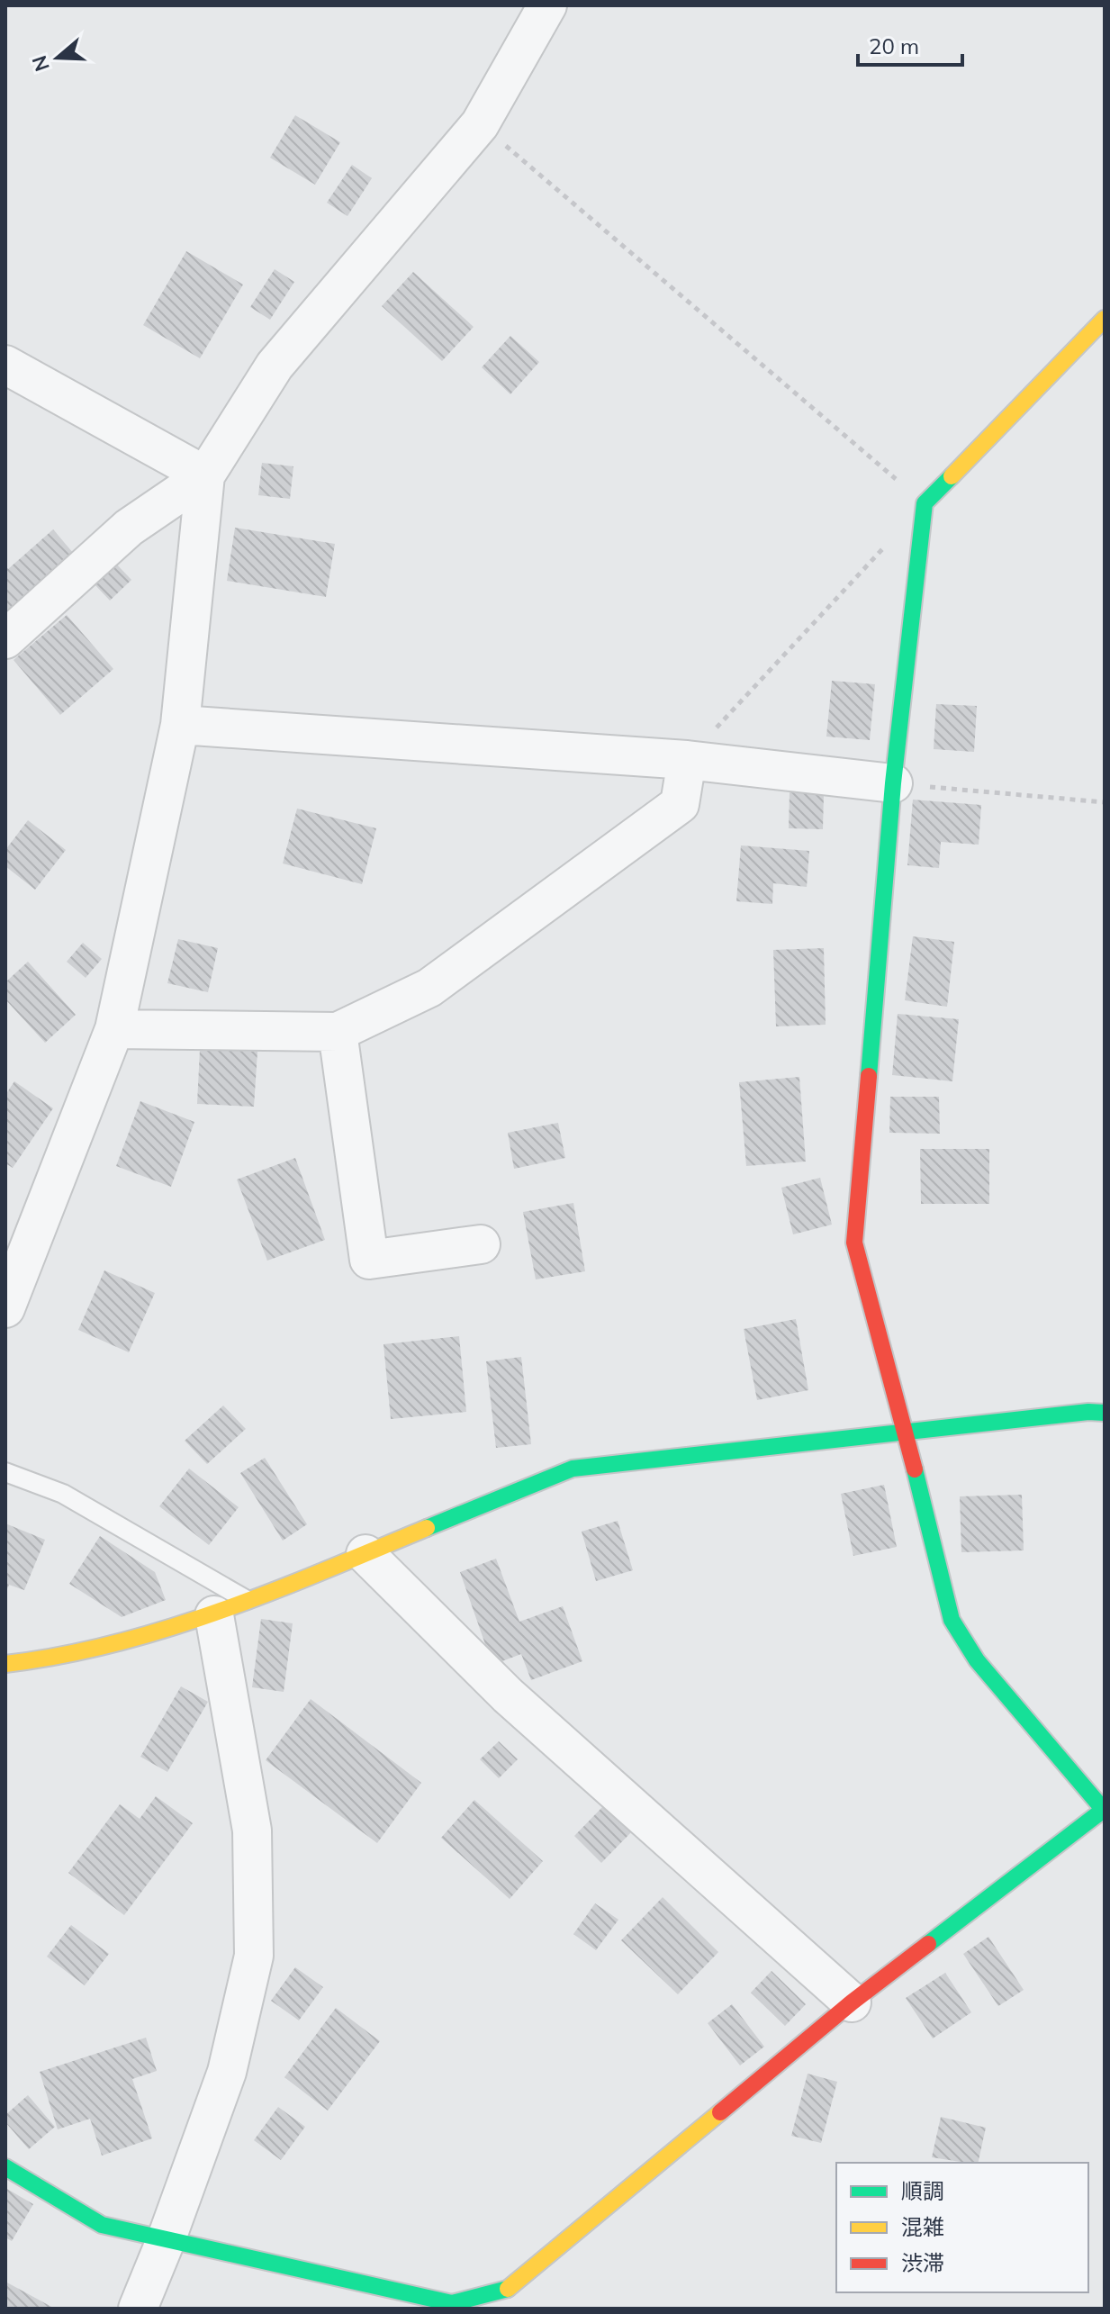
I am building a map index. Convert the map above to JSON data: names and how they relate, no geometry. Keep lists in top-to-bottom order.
{
  "legend": ["順調", "混雑", "渋滞"],
  "scale_bar": "20 m",
  "north": "left"
}
